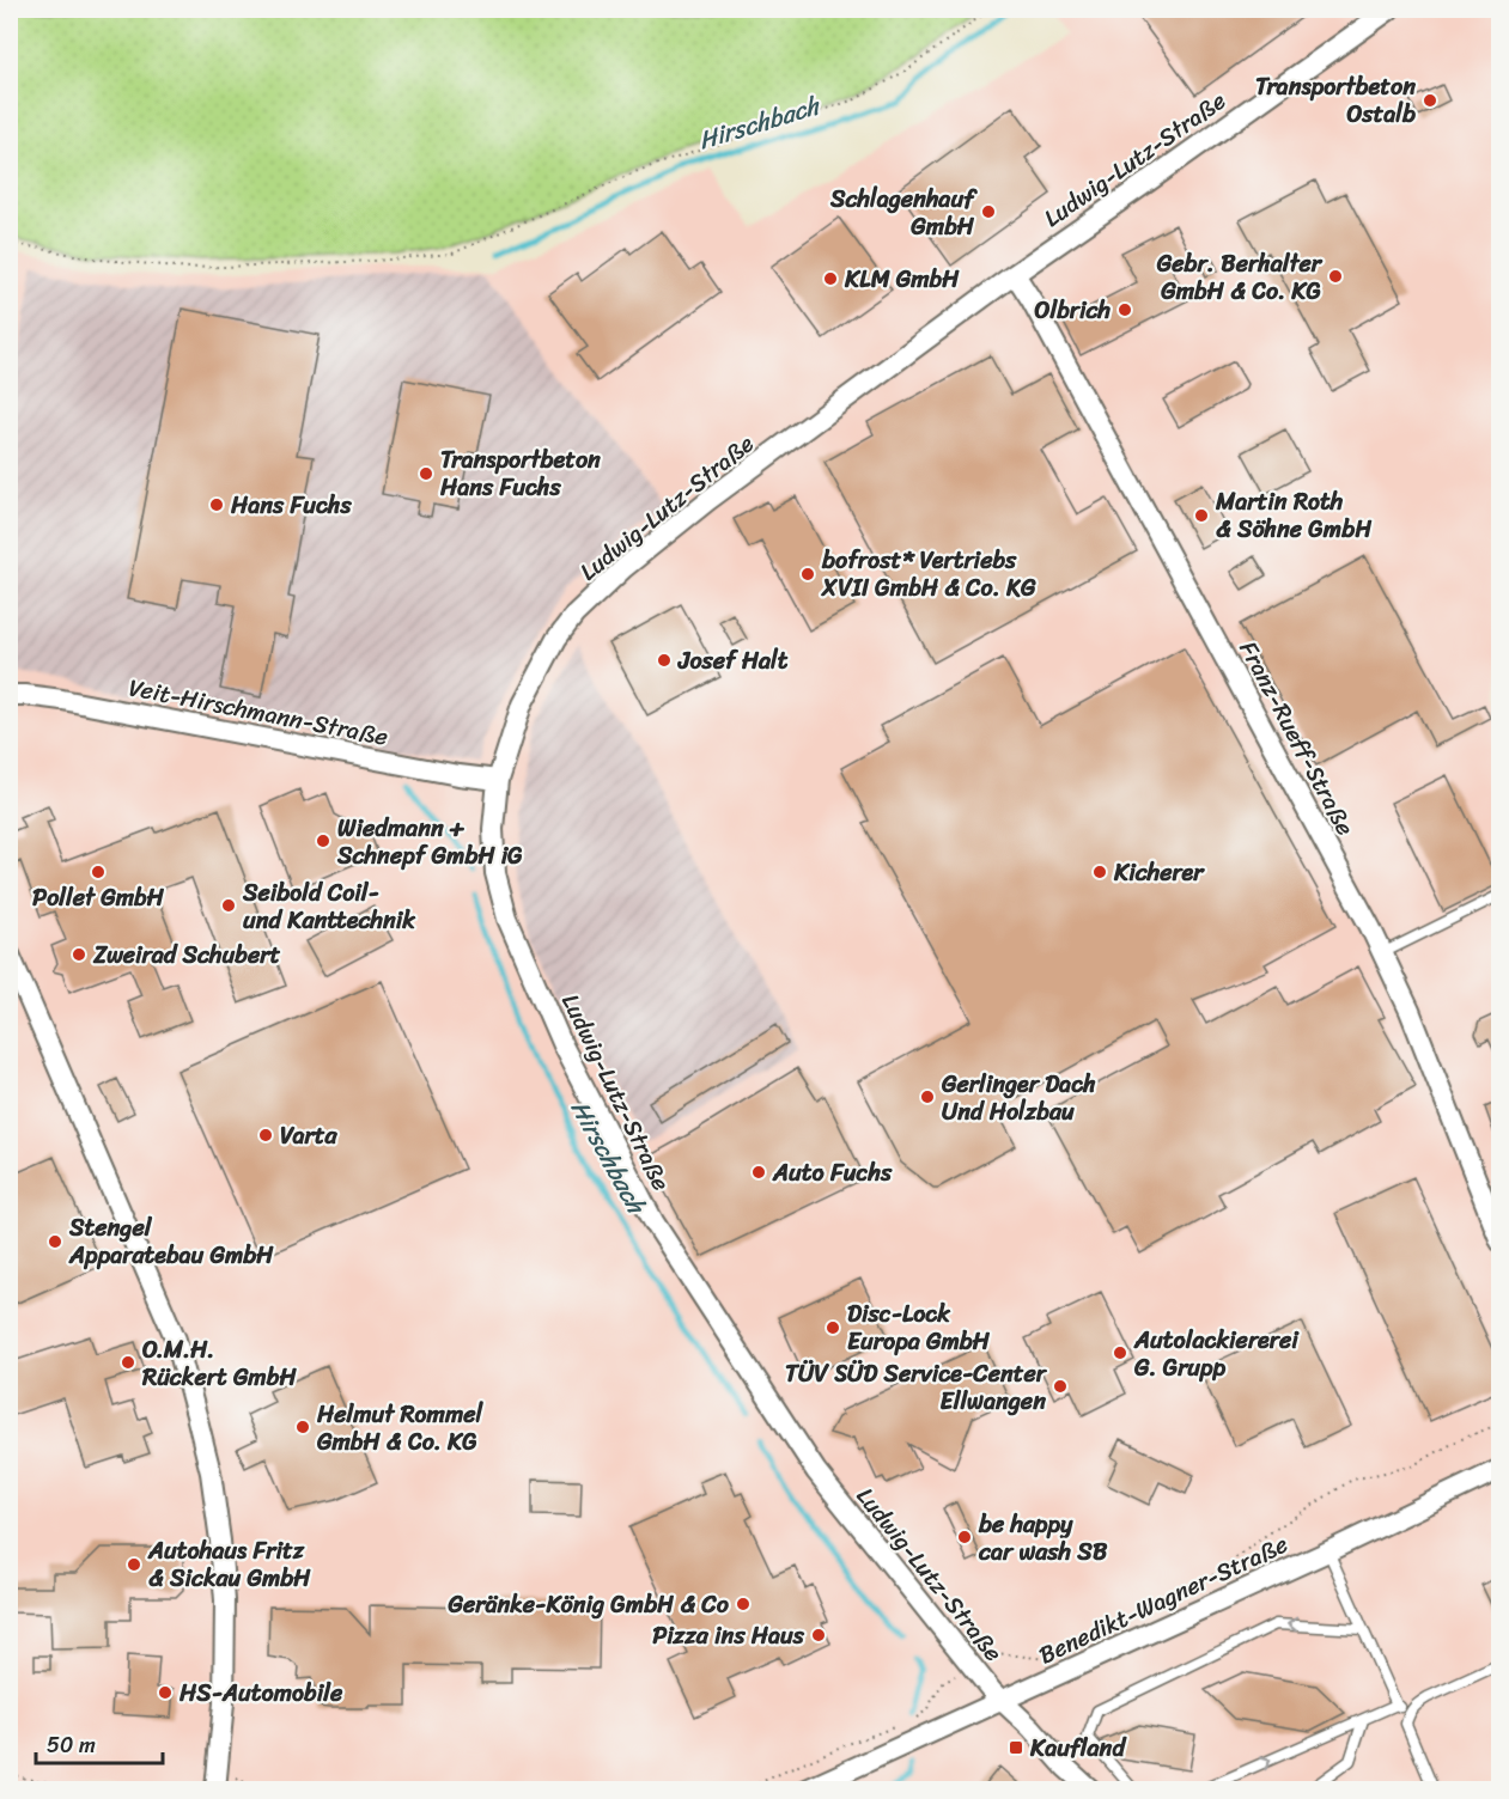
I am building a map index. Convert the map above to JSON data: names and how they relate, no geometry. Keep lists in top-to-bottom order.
{
  "streets": {
    "street": [
      "Ludwig-Lutz-Straße",
      "Veit-Hirschmann-Straße",
      "Franz-Rueff-Straße",
      "Benedikt-Wagner-Straße"
    ]
  },
  "crossings": [
    ["Ludwig-Lutz-Straße", "Veit-Hirschmann-Straße"],
    ["Ludwig-Lutz-Straße", "Franz-Rueff-Straße"],
    ["Ludwig-Lutz-Straße", "Benedikt-Wagner-Straße"]
  ],
  "water": ["Hirschbach"],
  "places": {
    "other": [
      "Transportbeton Ostalb",
      "Schlagenhauf GmbH",
      "Gebr. Berhalter GmbH & Co. KG",
      "KLM GmbH",
      "Olbrich",
      "Transportbeton Hans Fuchs",
      "Hans Fuchs",
      "Martin Roth & Söhne GmbH",
      "bofrost* Vertriebs XVII GmbH & Co. KG",
      "Josef Halt",
      "Wiedmann + Schnepf GmbH iG",
      "Pollet GmbH",
      "Kicherer",
      "Seibold Coil- und Kanttechnik",
      "Zweirad Schubert",
      "Gerlinger Dach Und Holzbau",
      "Varta",
      "Auto Fuchs",
      "Stengel Apparatebau GmbH",
      "Disc-Lock Europa GmbH",
      "Autolackiererei G. Grupp",
      "O.M.H. Rückert GmbH",
      "TÜV SÜD Service-Center Ellwangen",
      "Helmut Rommel GmbH & Co. KG",
      "be happy car wash SB",
      "Autohaus Fritz & Sickau GmbH",
      "Geränke-König GmbH & Co",
      "Pizza ins Haus",
      "HS-Automobile"
    ],
    "transit": ["Kaufland"]
  },
  "scale_bar": "50 m"
}
